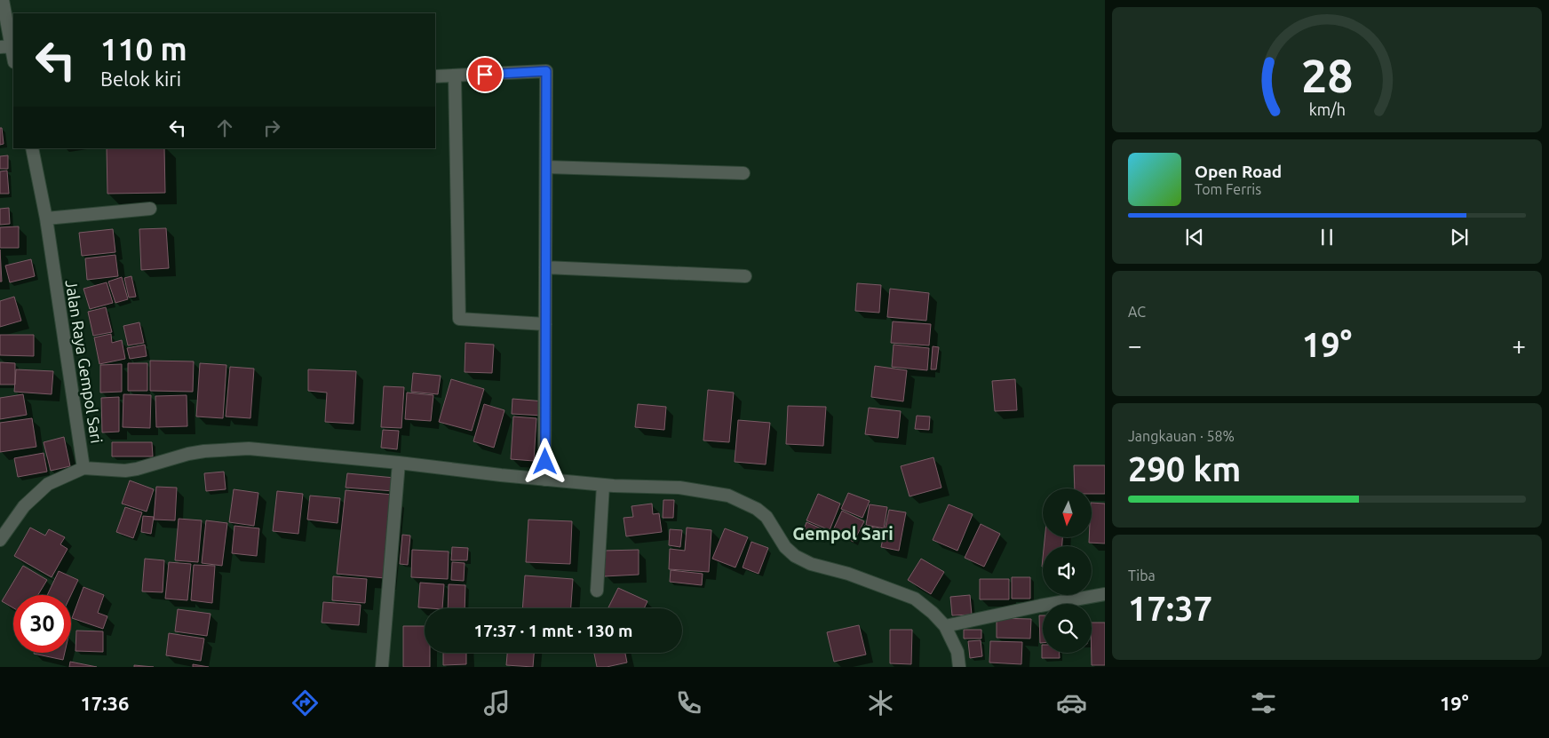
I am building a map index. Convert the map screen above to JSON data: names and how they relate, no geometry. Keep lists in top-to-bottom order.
{
  "streets": {
    "street": ["Jalan Raya Gempol Sari"]
  },
  "districts": ["Gempol Sari"],
  "north": "bottom",
  "page": {
    "turn": ["110 m", "Belok kiri"],
    "song": ["Open Road", "Tom Ferris"],
    "tile": [
      "AC",
      ["Jangkauan · 58%", "290 km"],
      ["Tiba", "17:37"]
    ],
    "heat": ["−", "19°", "+"],
    "limit": "30",
    "trip": "17:37 · 1 mnt · 130 m",
    "tabs": ["17:36", "19°"],
    "gauge": ["28", "km/h"]
  }
}
